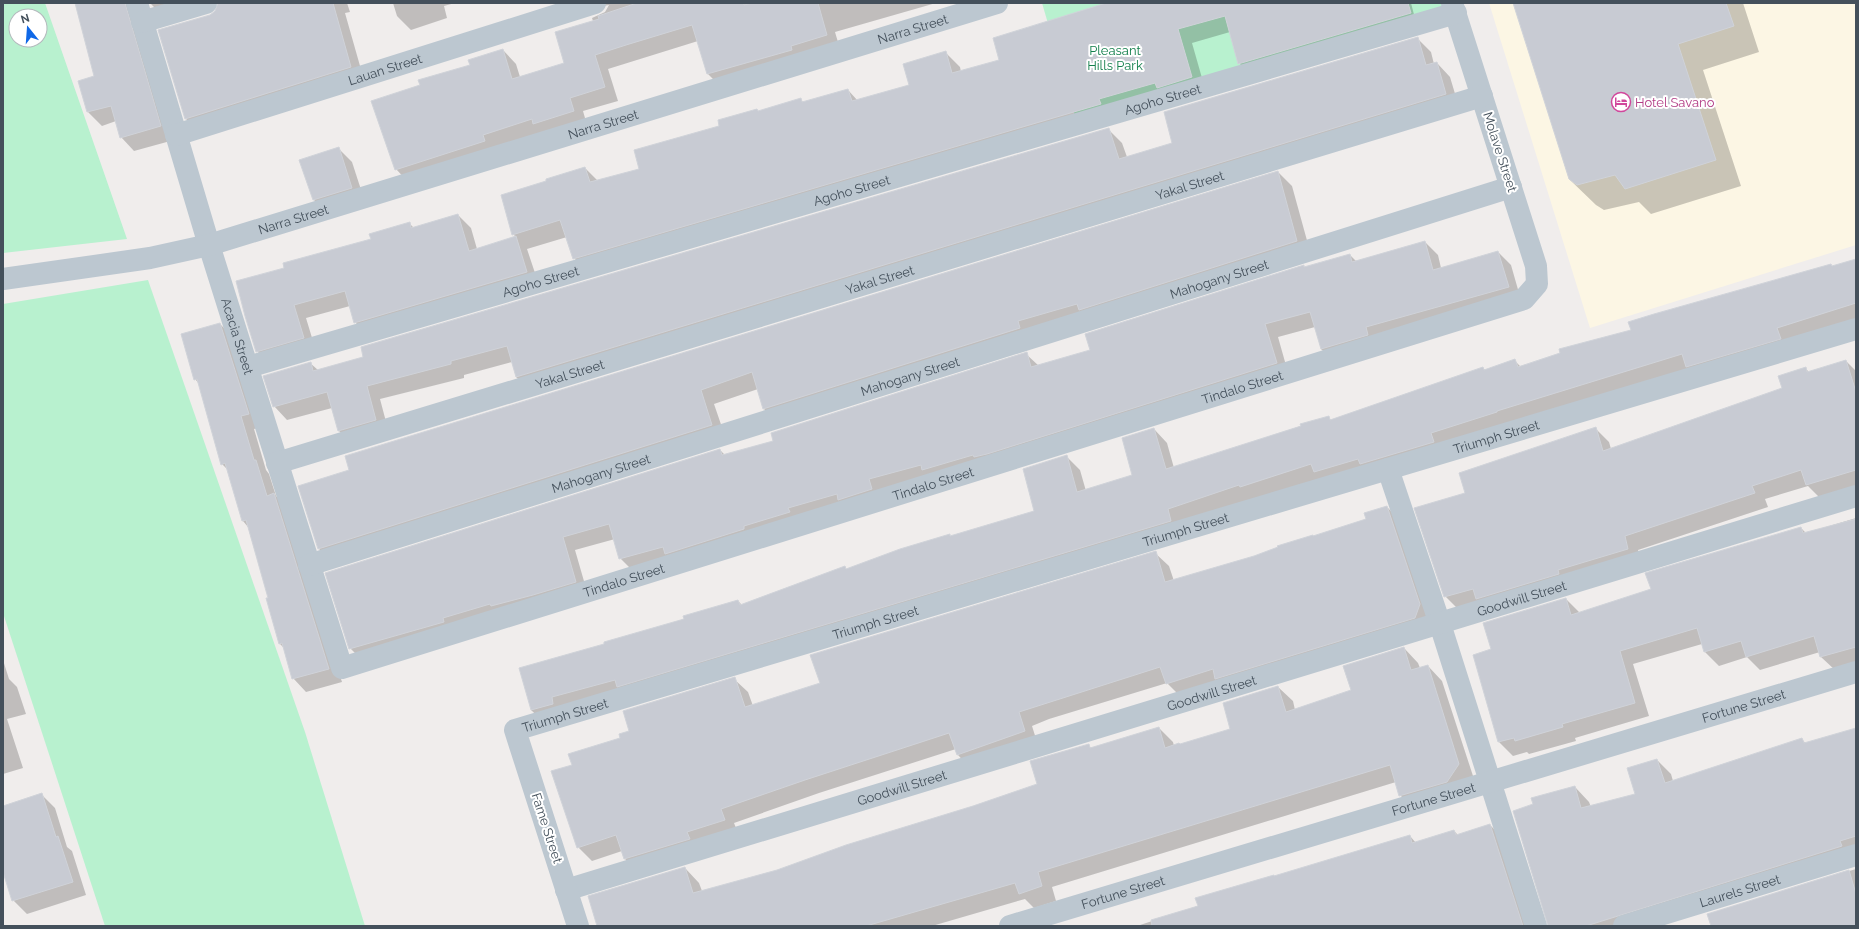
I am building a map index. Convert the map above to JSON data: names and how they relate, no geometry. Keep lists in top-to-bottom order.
{
  "streets": {
    "street": [
      "Narra Street",
      "Lauan Street",
      "Agoho Street",
      "Molave Street",
      "Yakal Street",
      "Mahogany Street",
      "Acacia Street",
      "Tindalo Street",
      "Triumph Street",
      "Goodwill Street",
      "Fortune Street",
      "Fame Street",
      "Laurels Street"
    ]
  },
  "crossings": [
    ["Narra Street", "Acacia Street"],
    ["Lauan Street", "Acacia Street"],
    ["Agoho Street", "Molave Street"],
    ["Agoho Street", "Acacia Street"],
    ["Molave Street", "Yakal Street"],
    ["Molave Street", "Mahogany Street"],
    ["Molave Street", "Tindalo Street"],
    ["Yakal Street", "Acacia Street"],
    ["Mahogany Street", "Acacia Street"],
    ["Acacia Street", "Tindalo Street"],
    ["Triumph Street", "Fame Street"],
    ["Goodwill Street", "Fame Street"]
  ],
  "parks": ["Pleasant Hills Park"],
  "places": {
    "hotel": ["Hotel Savano"]
  },
  "north": "top"
}
